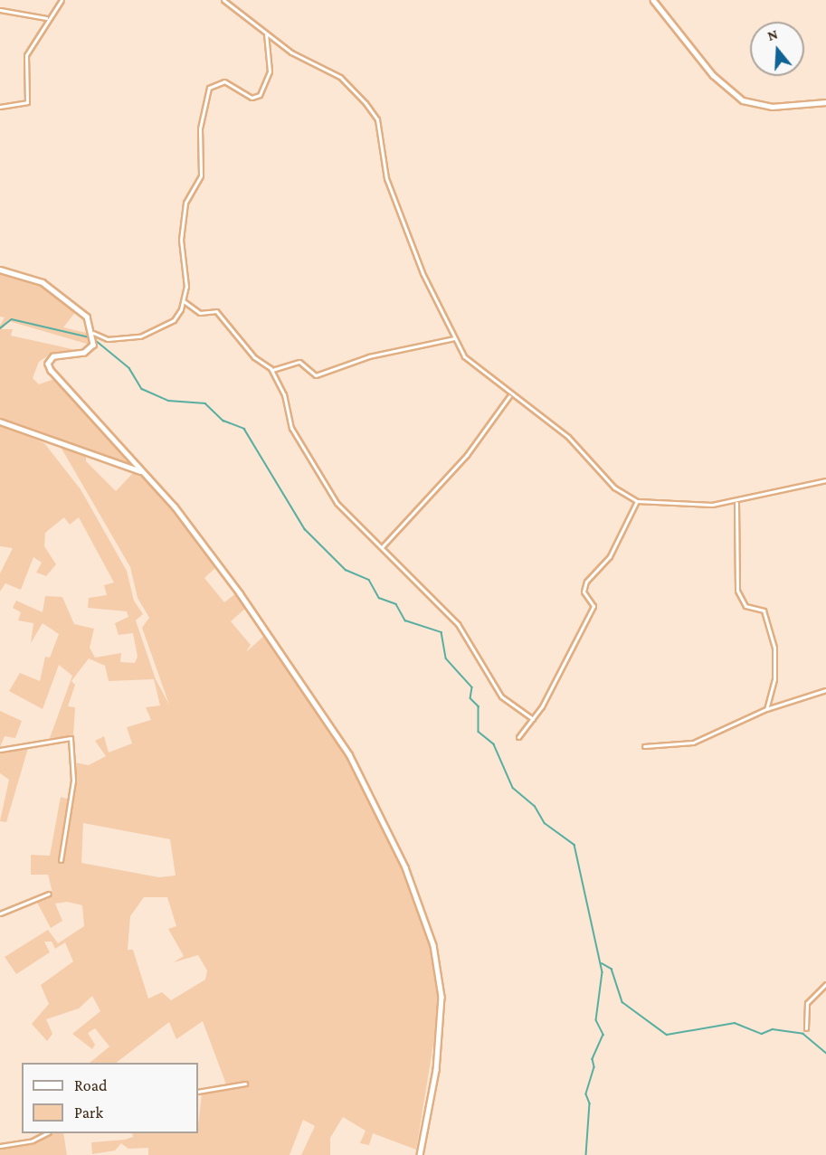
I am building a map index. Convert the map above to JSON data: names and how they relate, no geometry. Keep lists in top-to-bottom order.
{
  "legend": ["Road", "Park"],
  "north": "top"
}
